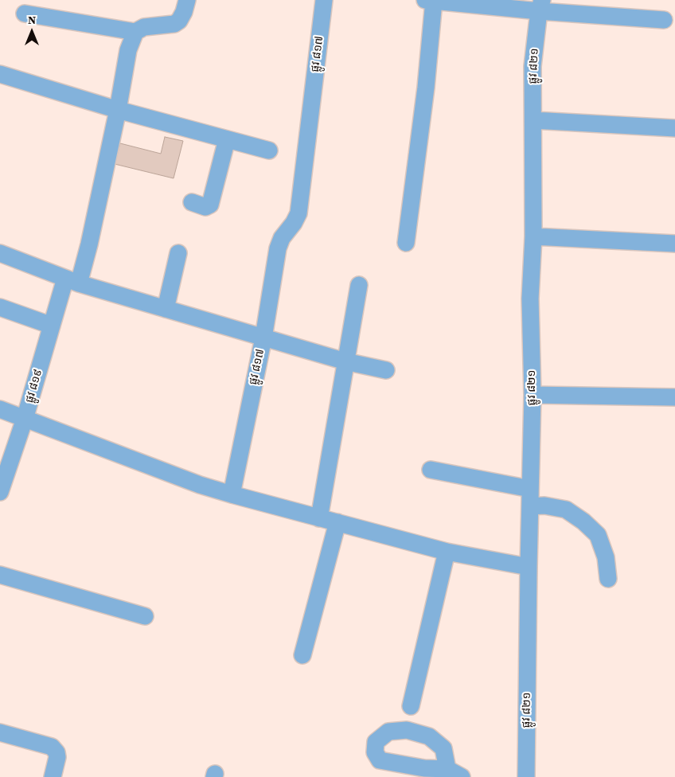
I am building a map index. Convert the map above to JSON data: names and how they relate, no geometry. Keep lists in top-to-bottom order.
{
  "streets": {
    "street": ["ផ្លូវ ៨១៧", "ផ្លូវ ៨២១", "ផ្លូវ ៨១៩"]
  },
  "north": "top"
}
